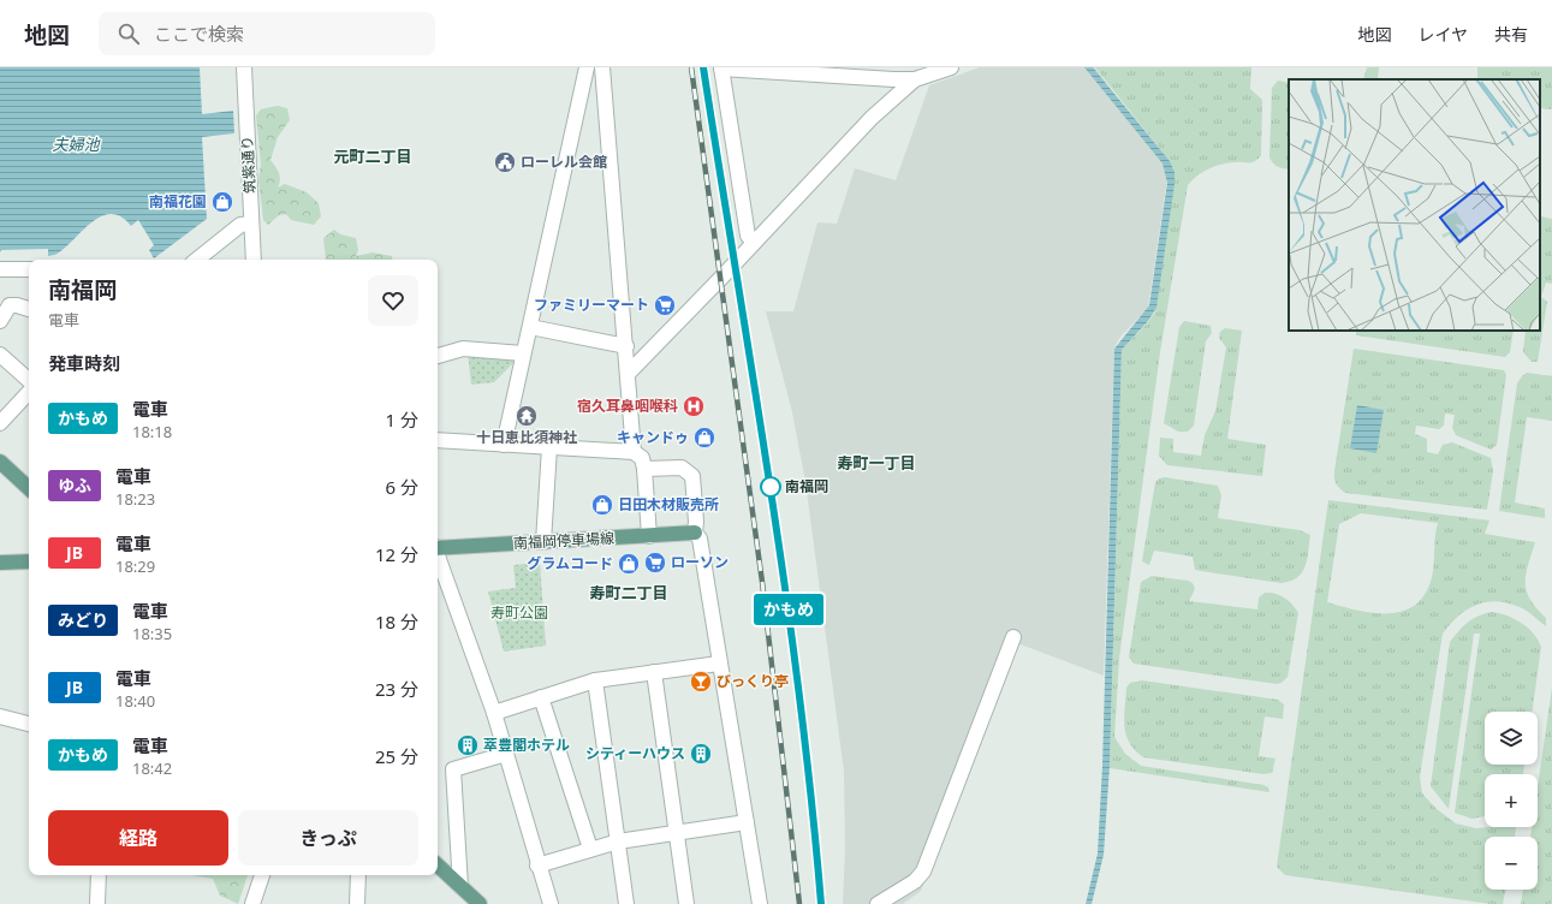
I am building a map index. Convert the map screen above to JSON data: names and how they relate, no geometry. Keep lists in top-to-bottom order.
{
  "streets": {
    "main road": ["南福岡停車場線"],
    "street": ["筑紫通り"]
  },
  "districts": ["元町二丁目", "寿町一丁目", "寿町二丁目"],
  "water": ["夫婦池"],
  "parks": ["寿町公園"],
  "places": {
    "public building": ["ローレル会館"],
    "shop": [
      "南福花園",
      "キャンドゥ",
      "日田木材販売所",
      "グラムコード"
    ],
    "supermarket": ["ファミリーマート", "ローソン"],
    "hospital": ["宿久耳鼻咽喉科"],
    "temple": ["十日恵比須神社"],
    "other": ["南福岡"],
    "bar": ["びっくり亭"],
    "building": ["萃豊閣ホテル", "シティーハウス"]
  },
  "page": {
    "header": "地図",
    "search": "ここで検索",
    "nav": ["地図", "レイヤ", "共有"],
    "on_map": "かもめ",
    "heading": [
      ["南福岡", "電車"],
      "発車時刻"
    ],
    "list": [
      {
        "mark": "かもめ",
        "name": "電車",
        "note": "18:18",
        "value": "1 分"
      },
      {
        "mark": "ゆふ",
        "name": "電車",
        "note": "18:23",
        "value": "6 分"
      },
      {
        "mark": "JB",
        "name": "電車",
        "note": "18:29",
        "value": "12 分"
      },
      {
        "mark": "みどり",
        "name": "電車",
        "note": "18:35",
        "value": "18 分"
      },
      {
        "mark": "JB",
        "name": "電車",
        "note": "18:40",
        "value": "23 分"
      },
      {
        "mark": "かもめ",
        "name": "電車",
        "note": "18:42",
        "value": "25 分"
      }
    ],
    "map_buttons": ["+", "−"],
    "buttons": ["経路", "きっぷ"]
  }
}
